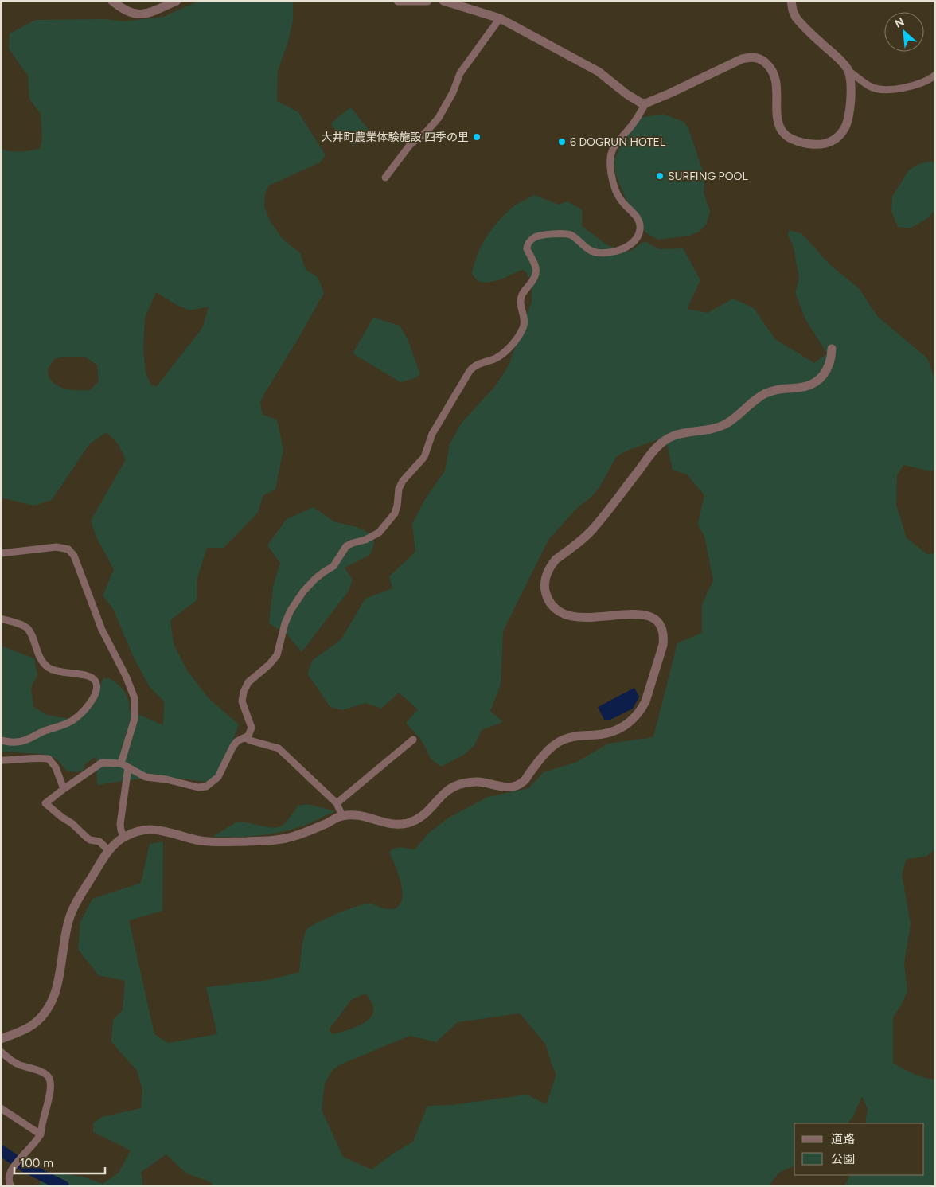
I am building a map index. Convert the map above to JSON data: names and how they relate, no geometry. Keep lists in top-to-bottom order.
{
  "places": ["大井町農業体験施設 四季の里", "6 DOGRUN HOTEL", "SURFING POOL"],
  "legend": ["道路", "公園"],
  "scale_bar": "100 m",
  "north": "top left"
}
